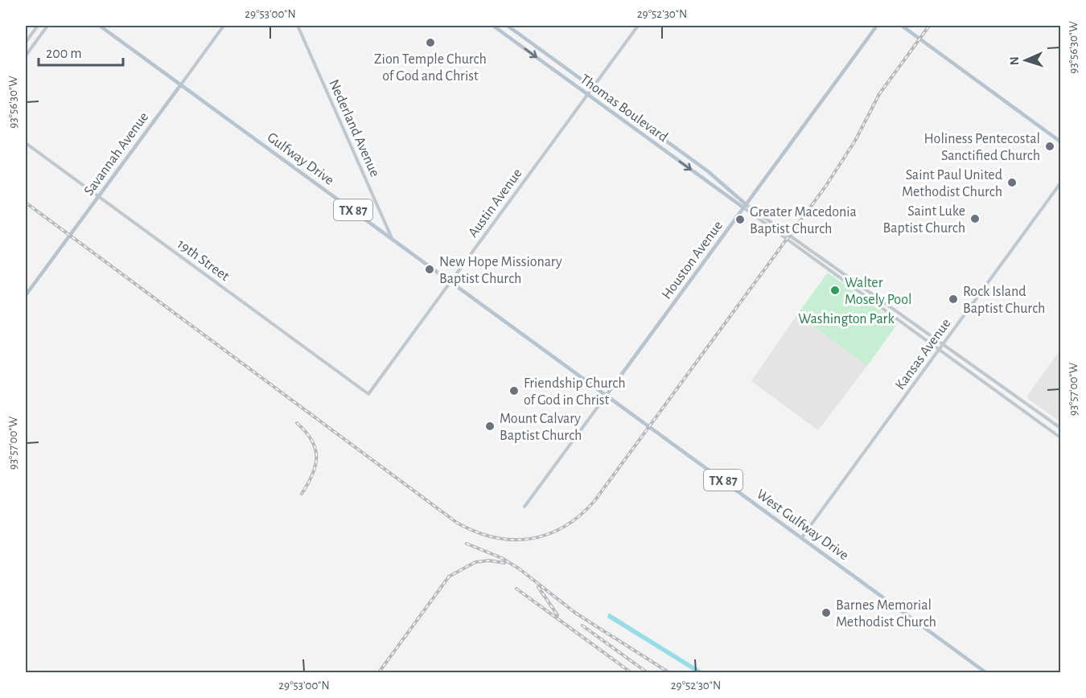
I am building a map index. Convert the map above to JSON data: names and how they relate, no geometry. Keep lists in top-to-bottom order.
{
  "streets": {
    "main road": [
      "Thomas Boulevard",
      "Savannah Avenue",
      "Gulfway Drive",
      "TX 87",
      "Houston Avenue",
      "West Gulfway Drive"
    ],
    "street": [
      "Nederland Avenue",
      "Austin Avenue",
      "19th Street",
      "Kansas Avenue"
    ]
  },
  "crossings": [
    ["Thomas Boulevard", "Austin Avenue"],
    ["Thomas Boulevard", "Houston Avenue"],
    ["Nederland Avenue", "Gulfway Drive"],
    ["Savannah Avenue", "Gulfway Drive"],
    ["Savannah Avenue", "19th Street"],
    ["Gulfway Drive", "Austin Avenue"],
    ["Gulfway Drive", "Houston Avenue"],
    ["Gulfway Drive", "West Gulfway Drive"],
    ["Austin Avenue", "19th Street"],
    ["Houston Avenue", "West Gulfway Drive"],
    ["Kansas Avenue", "West Gulfway Drive"]
  ],
  "parks": ["Washington Park"],
  "places": [
    "Zion Temple Church of God and Christ",
    "Holiness Pentecostal Sanctified Church",
    "Saint Paul United Methodist Church",
    "Saint Luke Baptist Church",
    "Greater Macedonia Baptist Church",
    "New Hope Missionary Baptist Church",
    "Walter Mosely Pool",
    "Rock Island Baptist Church",
    "Friendship Church of God in Christ",
    "Mount Calvary Baptist Church",
    "Barnes Memorial Methodist Church"
  ],
  "scale_bar": "200 m",
  "north": "left",
  "coordinates": [
    "29°53'00\"N",
    "29°52'30\"N",
    "93°56'30\"W",
    "93°57'00\"W"
  ]
}
